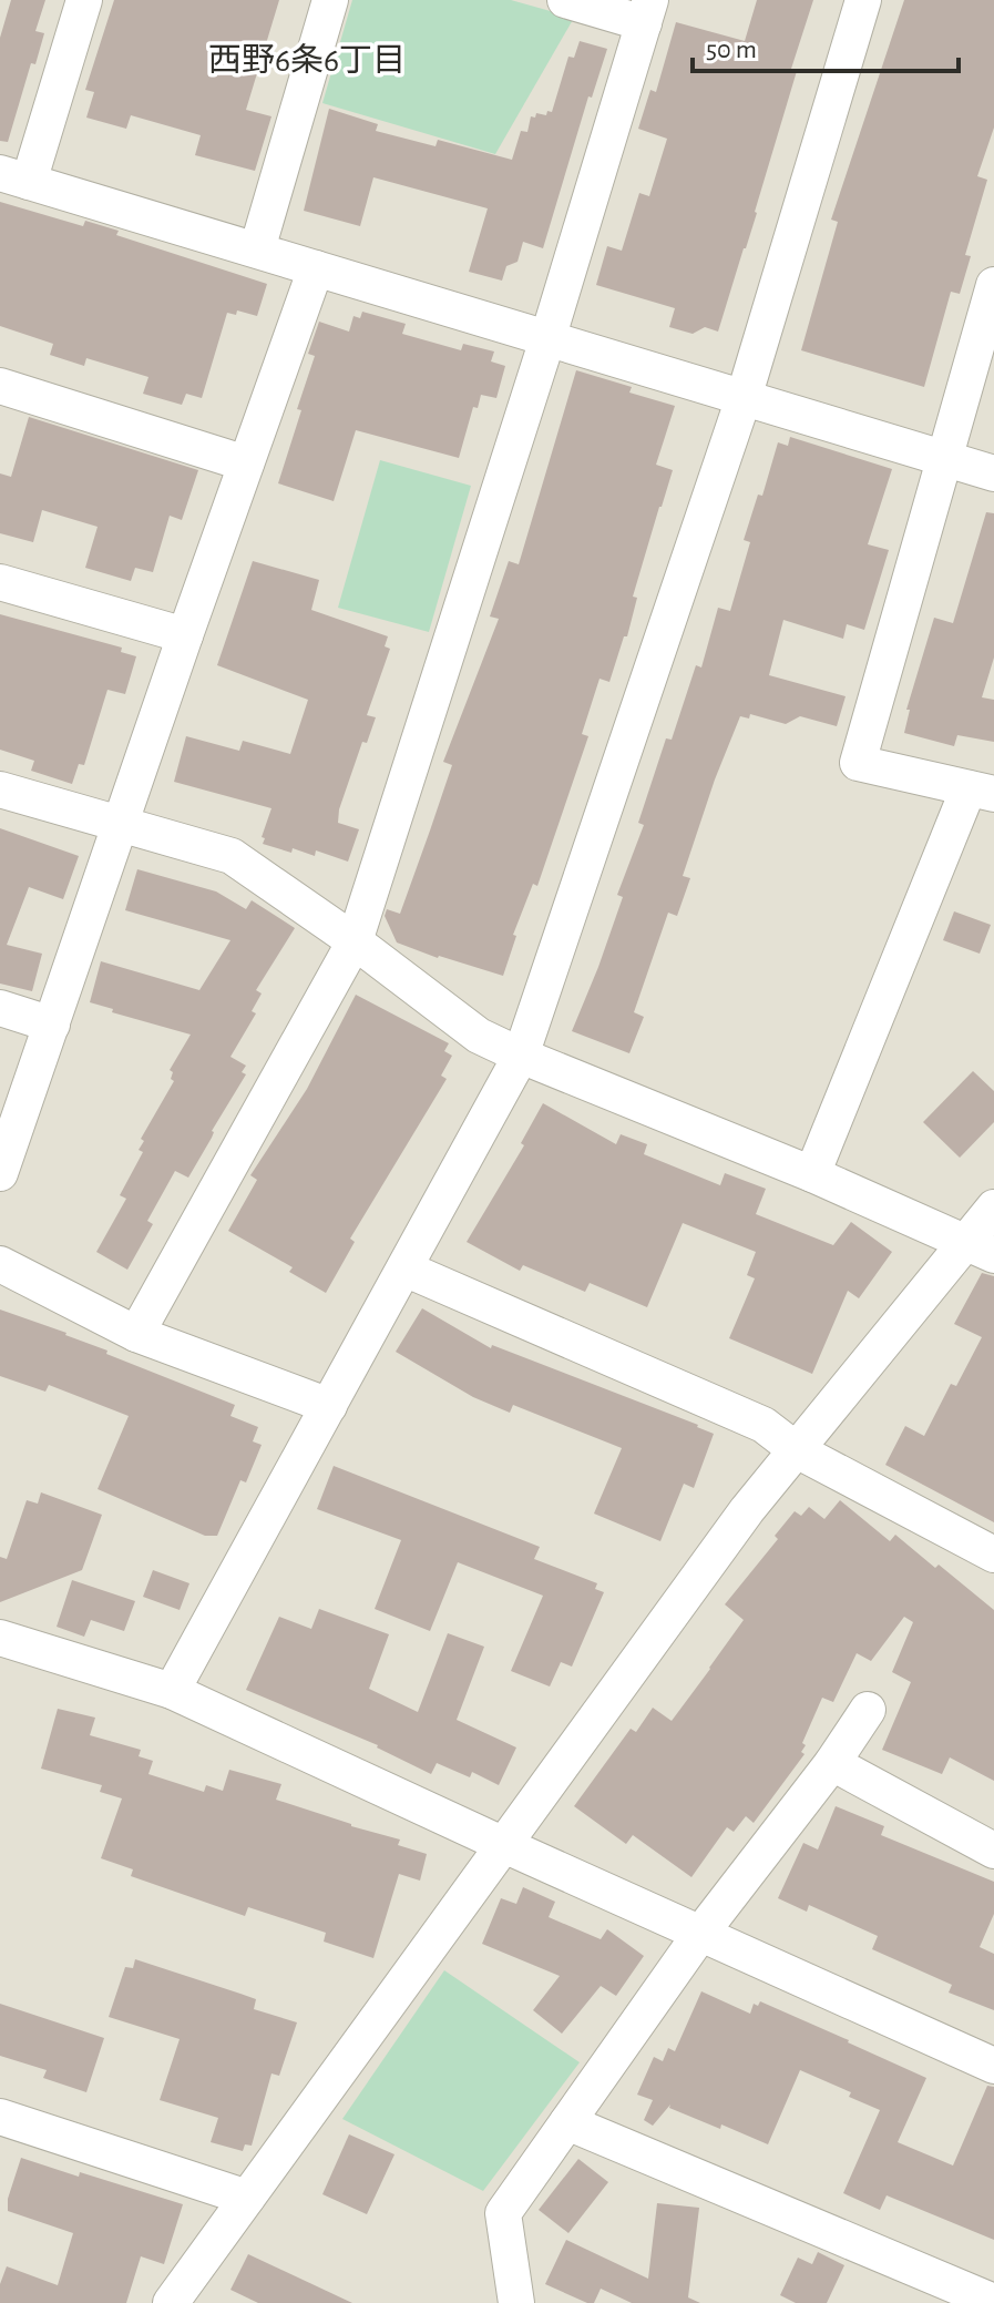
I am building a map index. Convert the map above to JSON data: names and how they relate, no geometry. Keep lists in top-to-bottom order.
{
  "districts": ["西野6条6丁目"],
  "scale_bar": "50 m"
}
